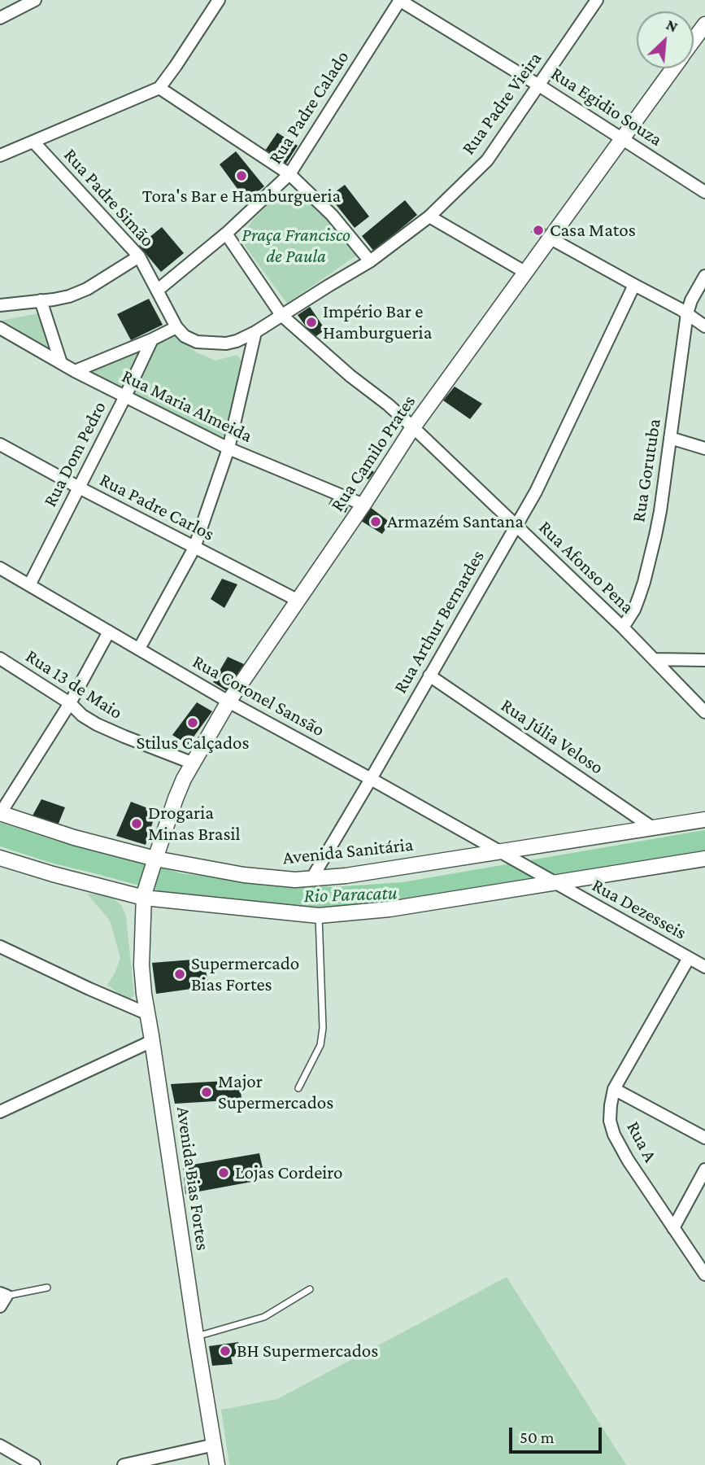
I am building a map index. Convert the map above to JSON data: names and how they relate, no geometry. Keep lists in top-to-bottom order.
{
  "streets": {
    "street": [
      "Rua Padre Vieira",
      "Rua Egidio Souza",
      "Rua Padre Calado",
      "Rua Padre Simão",
      "Rua Maria Almeida",
      "Rua Camilo Prates",
      "Rua Dom Pedro",
      "Rua Gorutuba",
      "Rua Padre Carlos",
      "Rua Afonso Pena",
      "Rua Arthur Bernardes",
      "Rua 13 de Maio",
      "Rua Coronel Sansão",
      "Rua Júlia Veloso",
      "Avenida Sanitária",
      "Rua Dezesseis",
      "Rua A",
      "Avenida Bias Fortes"
    ]
  },
  "crossings": [
    ["Rua Padre Vieira", "Rua Egidio Souza"],
    ["Rua Padre Vieira", "Rua Padre Simão"],
    ["Rua Padre Vieira", "Rua Afonso Pena"],
    ["Rua Egidio Souza", "Rua Padre Calado"],
    ["Rua Egidio Souza", "Rua Camilo Prates"],
    ["Rua Padre Calado", "Rua Padre Simão"],
    ["Rua Padre Calado", "Rua Afonso Pena"],
    ["Rua Maria Almeida", "Rua Camilo Prates"],
    ["Rua Maria Almeida", "Rua Dom Pedro"],
    ["Rua Camilo Prates", "Rua Padre Carlos"],
    ["Rua Camilo Prates", "Rua Afonso Pena"],
    ["Rua Camilo Prates", "Rua 13 de Maio"],
    ["Rua Camilo Prates", "Rua Coronel Sansão"],
    ["Rua Camilo Prates", "Avenida Sanitária"],
    ["Rua Camilo Prates", "Avenida Bias Fortes"],
    ["Rua Dom Pedro", "Rua Padre Carlos"],
    ["Rua Dom Pedro", "Rua Coronel Sansão"],
    ["Rua Gorutuba", "Rua Afonso Pena"],
    ["Rua Afonso Pena", "Rua Arthur Bernardes"],
    ["Rua Arthur Bernardes", "Rua Coronel Sansão"],
    ["Rua Arthur Bernardes", "Rua Júlia Veloso"],
    ["Rua Arthur Bernardes", "Avenida Sanitária"],
    ["Rua Coronel Sansão", "Avenida Sanitária"],
    ["Rua Coronel Sansão", "Rua Dezesseis"],
    ["Rua Júlia Veloso", "Avenida Sanitária"],
    ["Avenida Sanitária", "Rua Dezesseis"],
    ["Rua Dezesseis", "Rua A"]
  ],
  "water": ["Rio Paracatu"],
  "parks": ["Praça Francisco de Paula"],
  "places": [
    "Tora's Bar e Hamburgueria",
    "Casa Matos",
    "Império Bar e Hamburgueria",
    "Armazém Santana",
    "Stilus Calçados",
    "Drogaria Minas Brasil",
    "Supermercado Bias Fortes",
    "Major Supermercados",
    "Lojas Cordeiro",
    "BH Supermercados"
  ],
  "scale_bar": "50 m",
  "north": "top right"
}
